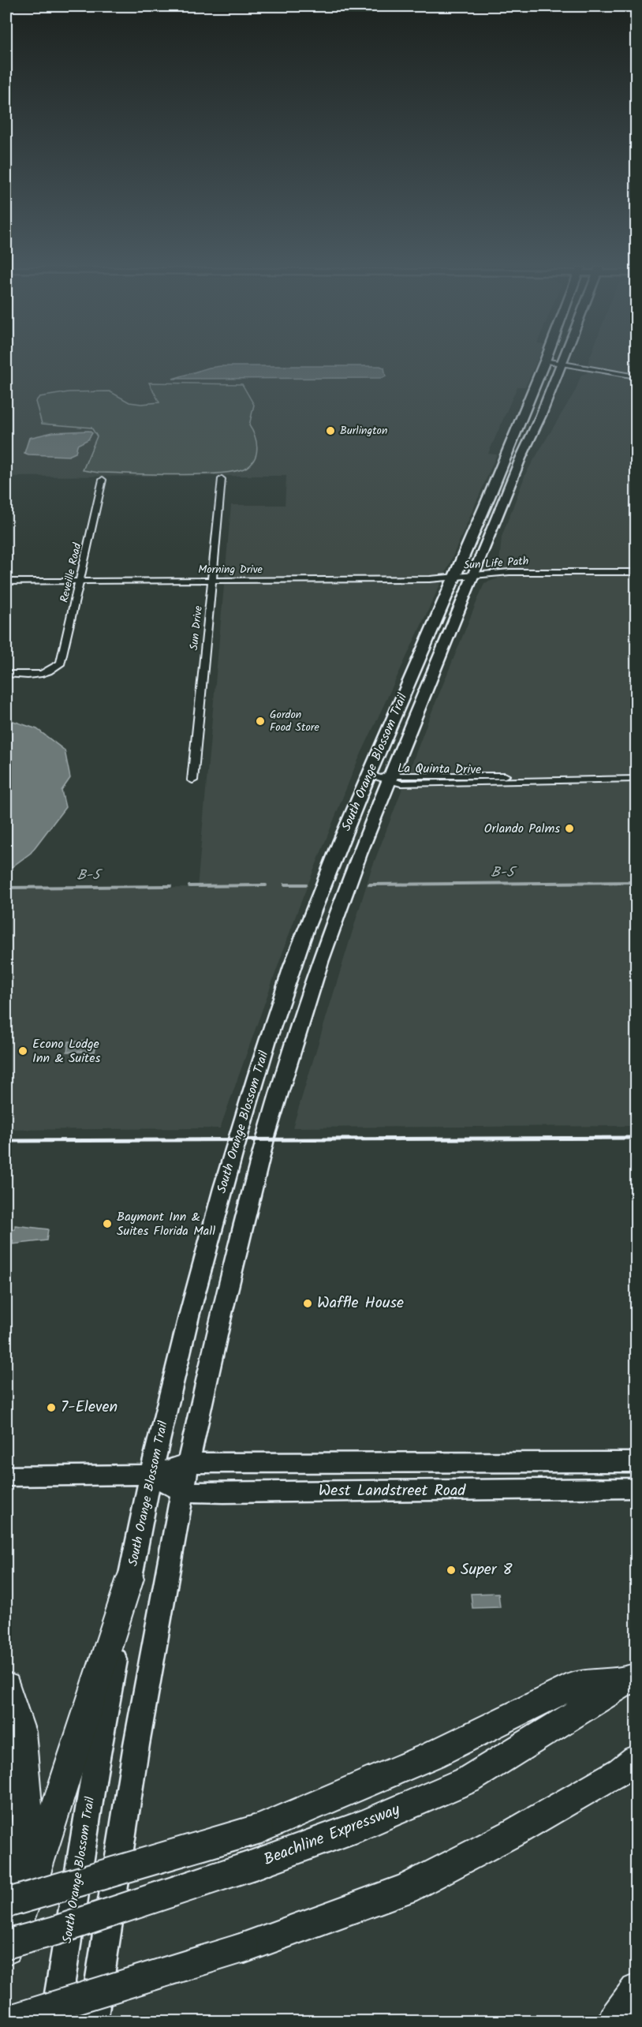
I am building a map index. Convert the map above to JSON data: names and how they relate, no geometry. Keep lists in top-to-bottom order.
{
  "streets": {
    "highway": ["Beachline Expressway"],
    "main road": ["South Orange Blossom Trail", "West Landstreet Road"],
    "street": [
      "Sun Life Path",
      "Morning Drive",
      "Reveille Road",
      "Sun Drive",
      "La Quinta Drive"
    ]
  },
  "crossings": [
    ["Sun Life Path", "Morning Drive"],
    ["Sun Life Path", "South Orange Blossom Trail"],
    ["Morning Drive", "Reveille Road"],
    ["Morning Drive", "Sun Drive"],
    ["Morning Drive", "South Orange Blossom Trail"],
    ["South Orange Blossom Trail", "La Quinta Drive"],
    ["South Orange Blossom Trail", "West Landstreet Road"]
  ],
  "water": ["B-5"],
  "places": [
    "Burlington",
    "Gordon Food Store",
    "Orlando Palms",
    "Econo Lodge Inn & Suites",
    "Baymont Inn & Suites Florida Mall",
    "Waffle House",
    "7-Eleven",
    "Super 8"
  ]
}
